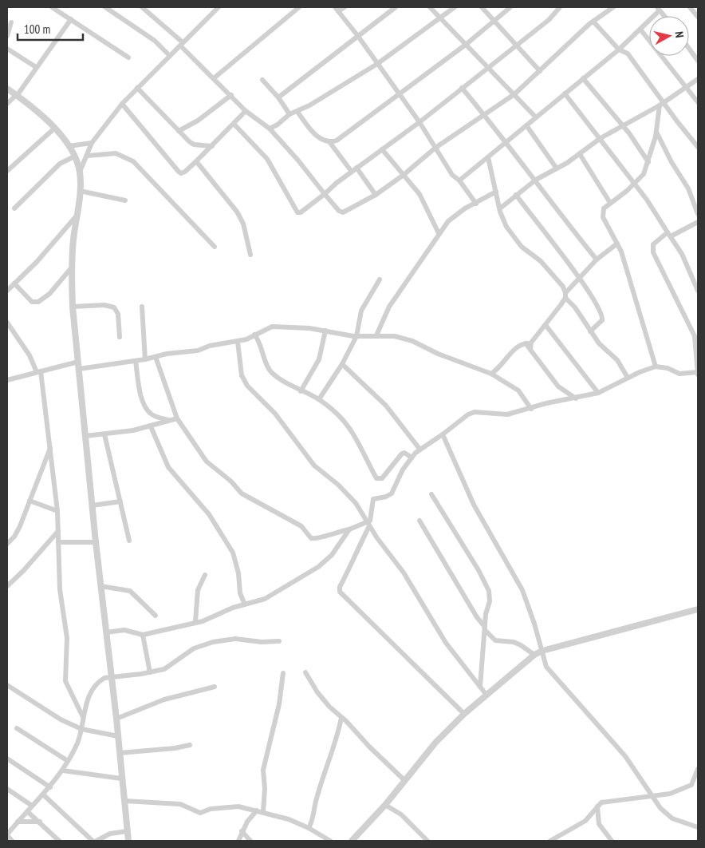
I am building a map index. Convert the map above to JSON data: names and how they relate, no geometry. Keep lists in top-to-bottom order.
{
  "scale_bar": "100 m",
  "north": "right"
}
